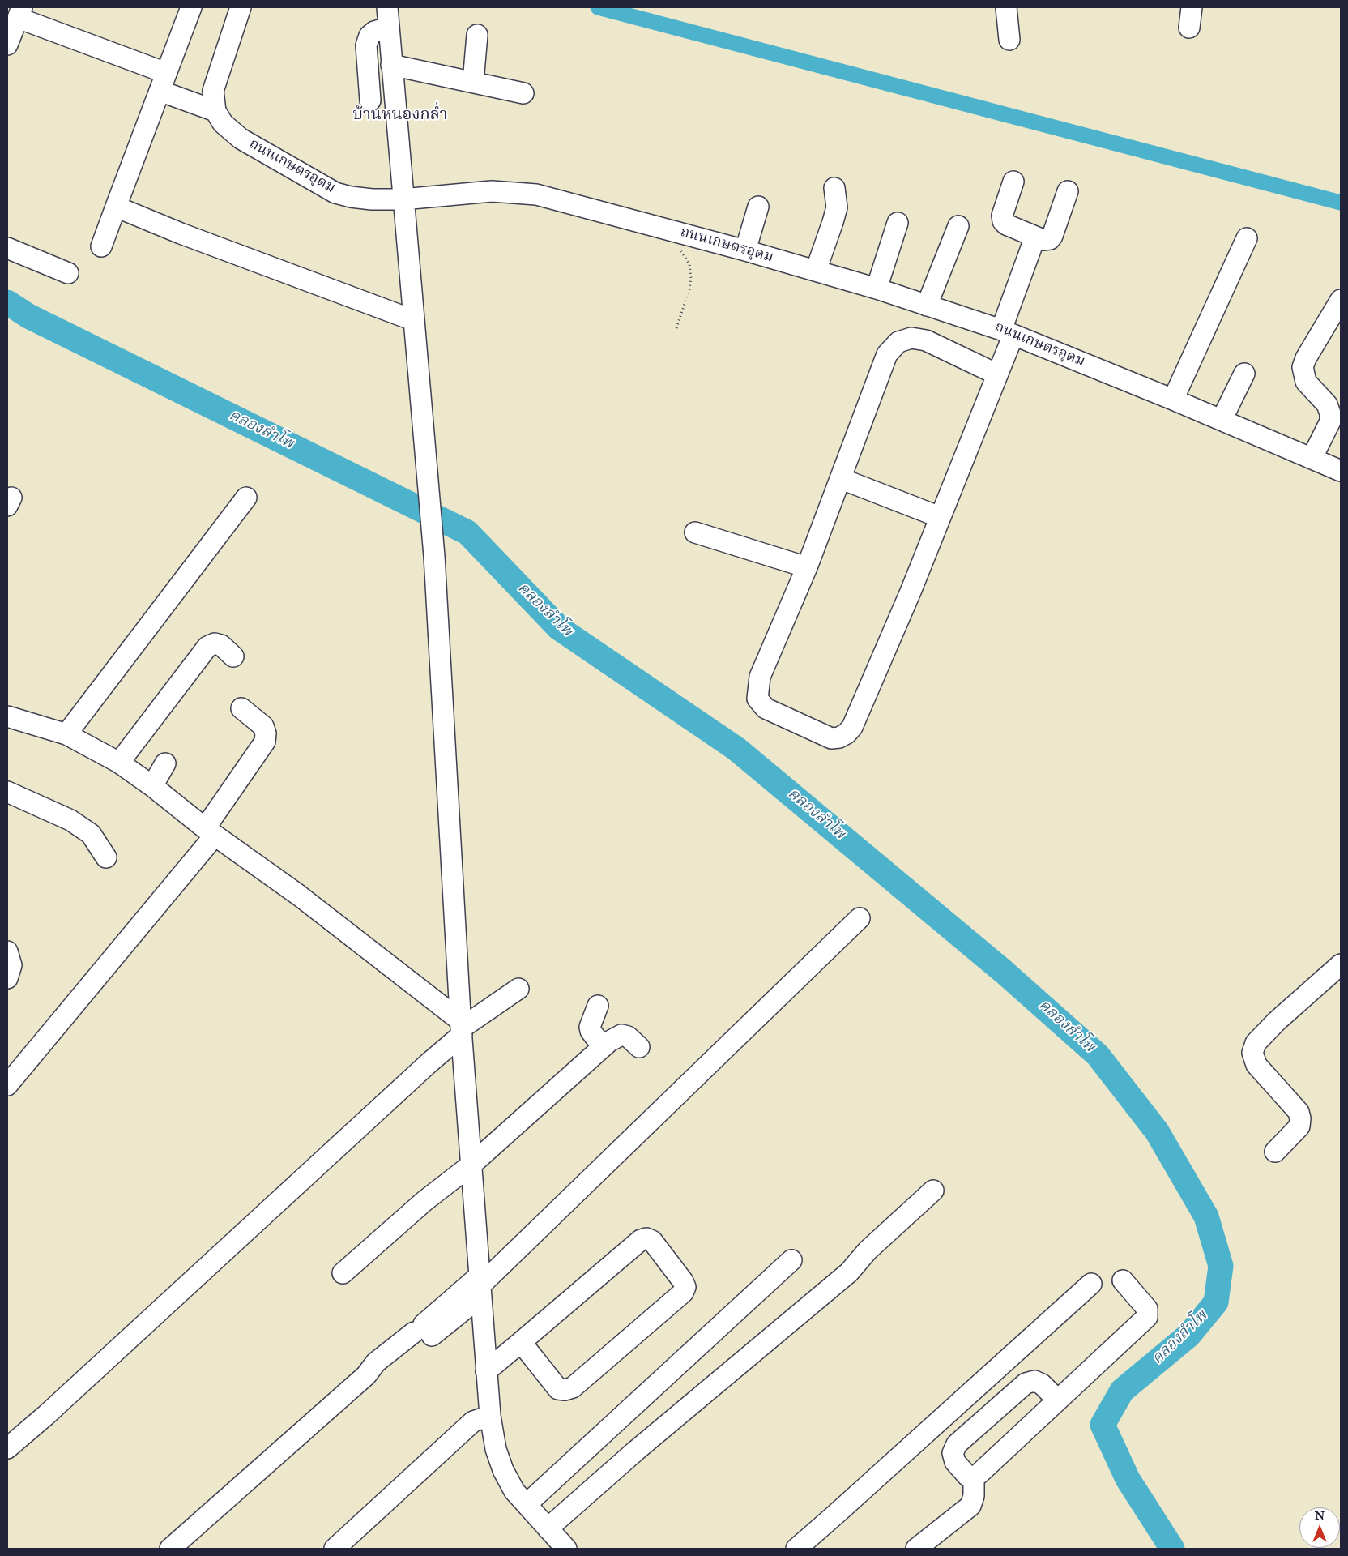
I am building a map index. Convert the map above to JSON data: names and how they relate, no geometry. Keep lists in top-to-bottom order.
{
  "streets": {
    "street": ["ถนนเกษตรอุดม"]
  },
  "districts": ["บ้านหนองกล่ำ"],
  "water": ["คลองลำโพ"],
  "north": "top"
}
